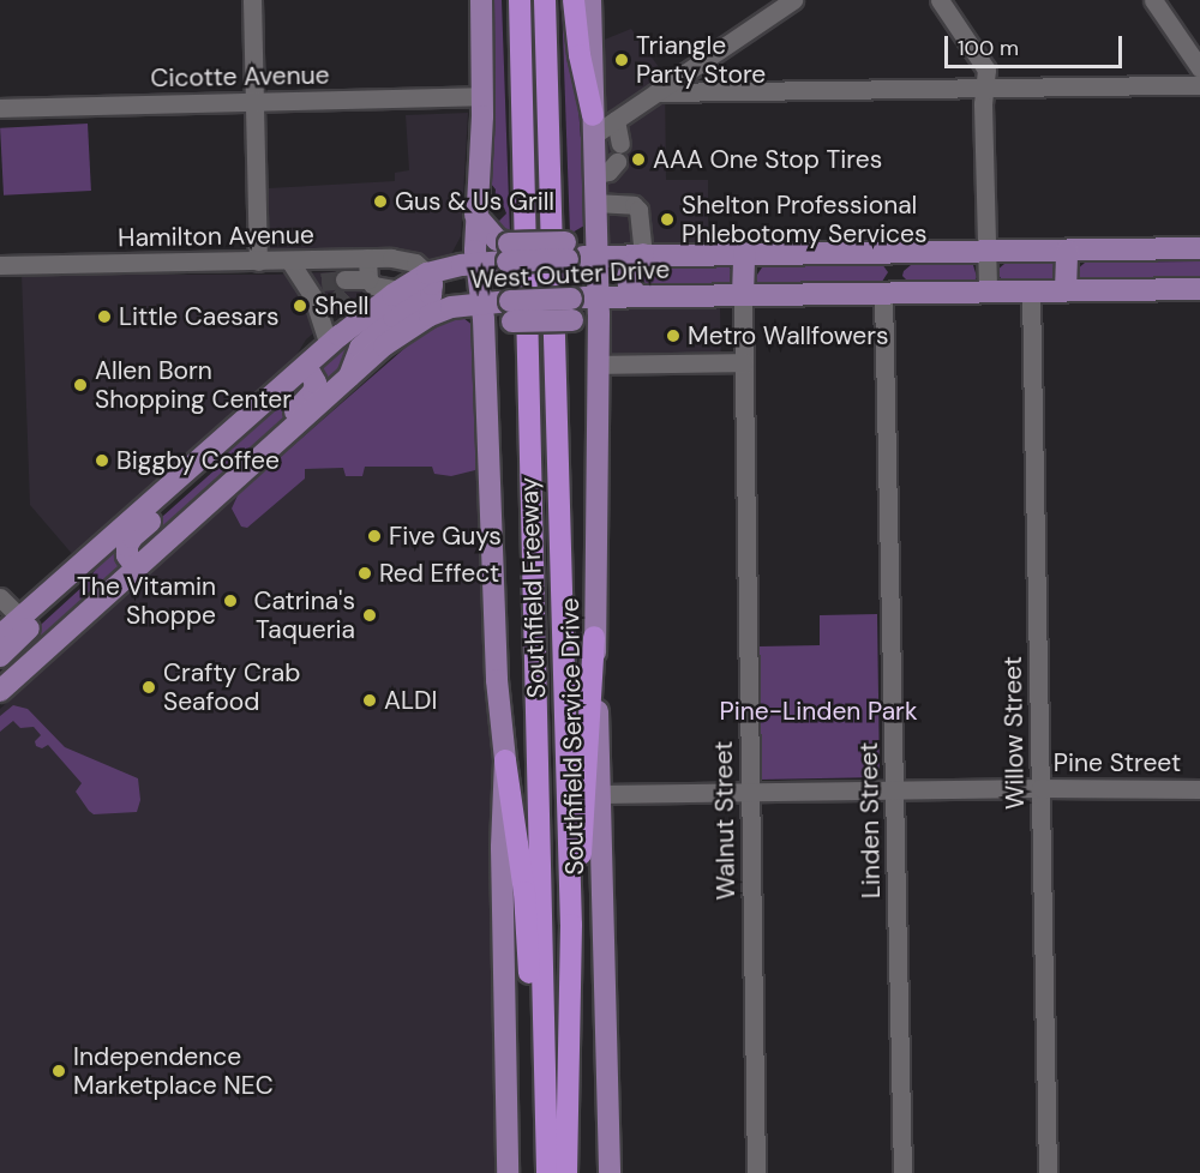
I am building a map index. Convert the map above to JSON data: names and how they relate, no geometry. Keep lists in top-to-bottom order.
{
  "streets": {
    "highway": ["Southfield Freeway"],
    "main road": ["West Outer Drive", "Southfield Service Drive"],
    "street": [
      "Cicotte Avenue",
      "Hamilton Avenue",
      "Willow Street",
      "Pine Street",
      "Walnut Street",
      "Linden Street"
    ]
  },
  "crossings": [
    ["Hamilton Avenue", "West Outer Drive"],
    ["West Outer Drive", "Willow Street"],
    ["West Outer Drive", "Southfield Service Drive"],
    ["West Outer Drive", "Walnut Street"],
    ["West Outer Drive", "Linden Street"],
    ["Willow Street", "Pine Street"],
    ["Southfield Service Drive", "Pine Street"],
    ["Pine Street", "Walnut Street"],
    ["Pine Street", "Linden Street"]
  ],
  "parks": ["Pine-Linden Park"],
  "places": [
    "Triangle Party Store",
    "AAA One Stop Tires",
    "Gus & Us Grill",
    "Shelton Professional Phlebotomy Services",
    "Shell",
    "Little Caesars",
    "Metro Wallfowers",
    "Allen Born Shopping Center",
    "Biggby Coffee",
    "Five Guys",
    "Red Effect",
    "The Vitamin Shoppe",
    "Catrina's Taqueria",
    "Crafty Crab Seafood",
    "ALDI",
    "Independence Marketplace NEC"
  ],
  "scale_bar": "100 m"
}
